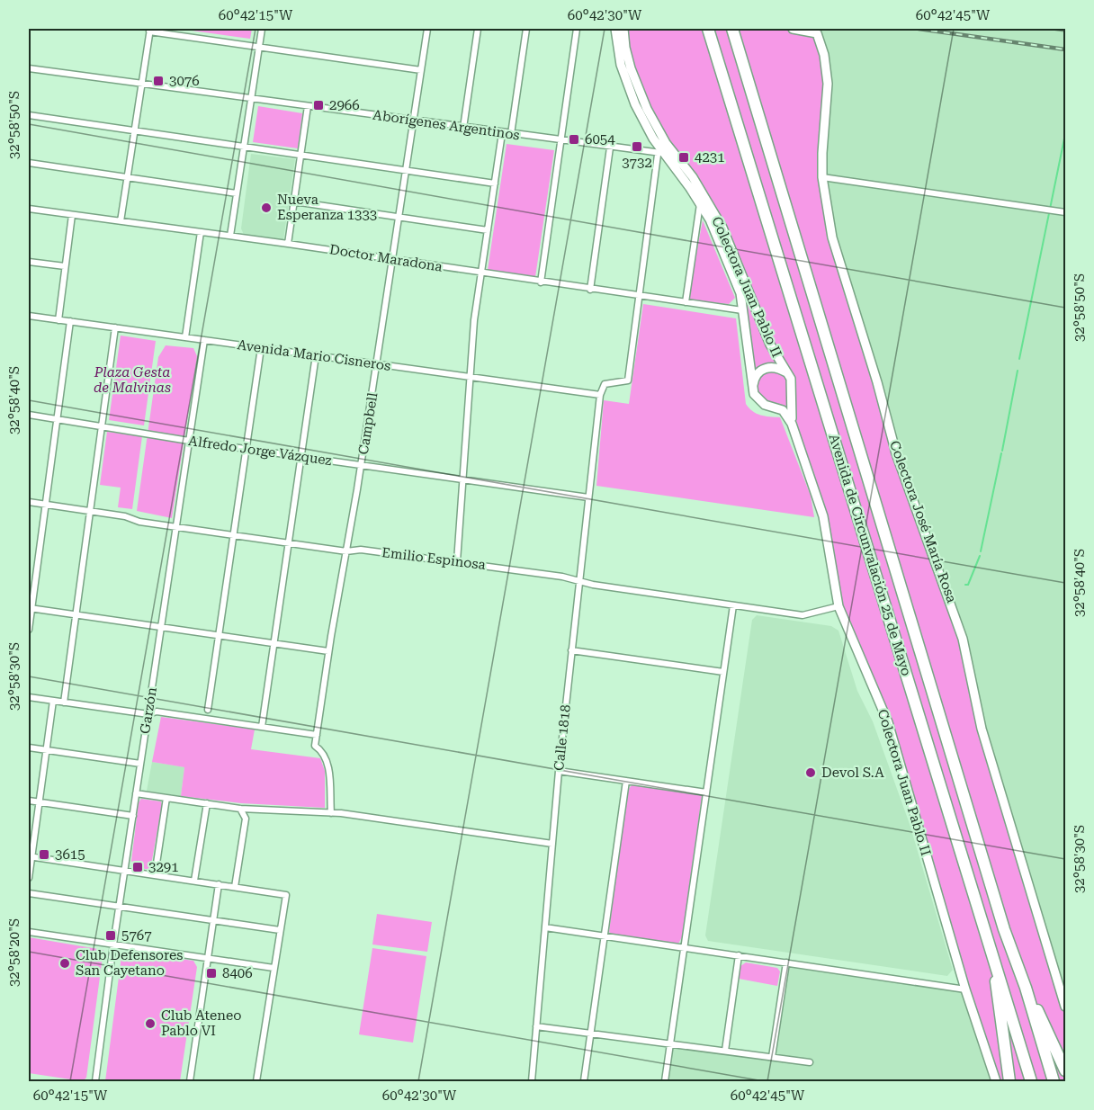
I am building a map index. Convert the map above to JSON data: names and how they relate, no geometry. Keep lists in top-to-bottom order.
{
  "streets": {
    "highway": ["Avenida de Circunvalación 25 de Mayo"],
    "main road": ["Colectora Juan Pablo II", "Colectora José María Rosa"],
    "street": [
      "Aborígenes Argentinos",
      "Doctor Maradona",
      "Avenida Mario Cisneros",
      "Campbell",
      "Alfredo Jorge Vázquez",
      "Emilio Espinosa",
      "Garzón",
      "Calle 1818"
    ]
  },
  "crossings": [
    ["Aborígenes Argentinos", "Colectora Juan Pablo II"],
    ["Aborígenes Argentinos", "Campbell"],
    ["Doctor Maradona", "Colectora Juan Pablo II"],
    ["Doctor Maradona", "Campbell"],
    ["Colectora Juan Pablo II", "Emilio Espinosa"],
    ["Avenida Mario Cisneros", "Campbell"],
    ["Avenida Mario Cisneros", "Garzón"],
    ["Avenida Mario Cisneros", "Calle 1818"],
    ["Campbell", "Alfredo Jorge Vázquez"],
    ["Campbell", "Emilio Espinosa"],
    ["Alfredo Jorge Vázquez", "Garzón"],
    ["Alfredo Jorge Vázquez", "Calle 1818"],
    ["Emilio Espinosa", "Garzón"],
    ["Emilio Espinosa", "Calle 1818"]
  ],
  "parks": ["Plaza Gesta de Malvinas"],
  "places": {
    "transit": [
      "3076",
      "2966",
      "6054",
      "3732",
      "4231",
      "3615",
      "3291",
      "5767",
      "8406"
    ],
    "other": [
      "Nueva Esperanza 1333",
      "Devol S.A",
      "Club Defensores San Cayetano",
      "Club Ateneo Pablo VI"
    ]
  },
  "coordinates": [
    "60°42'15\"W",
    "60°42'30\"W",
    "60°42'45\"W",
    "32°58'50\"S",
    "32°58'40\"S",
    "32°58'30\"S",
    "32°58'20\"S"
  ]
}
